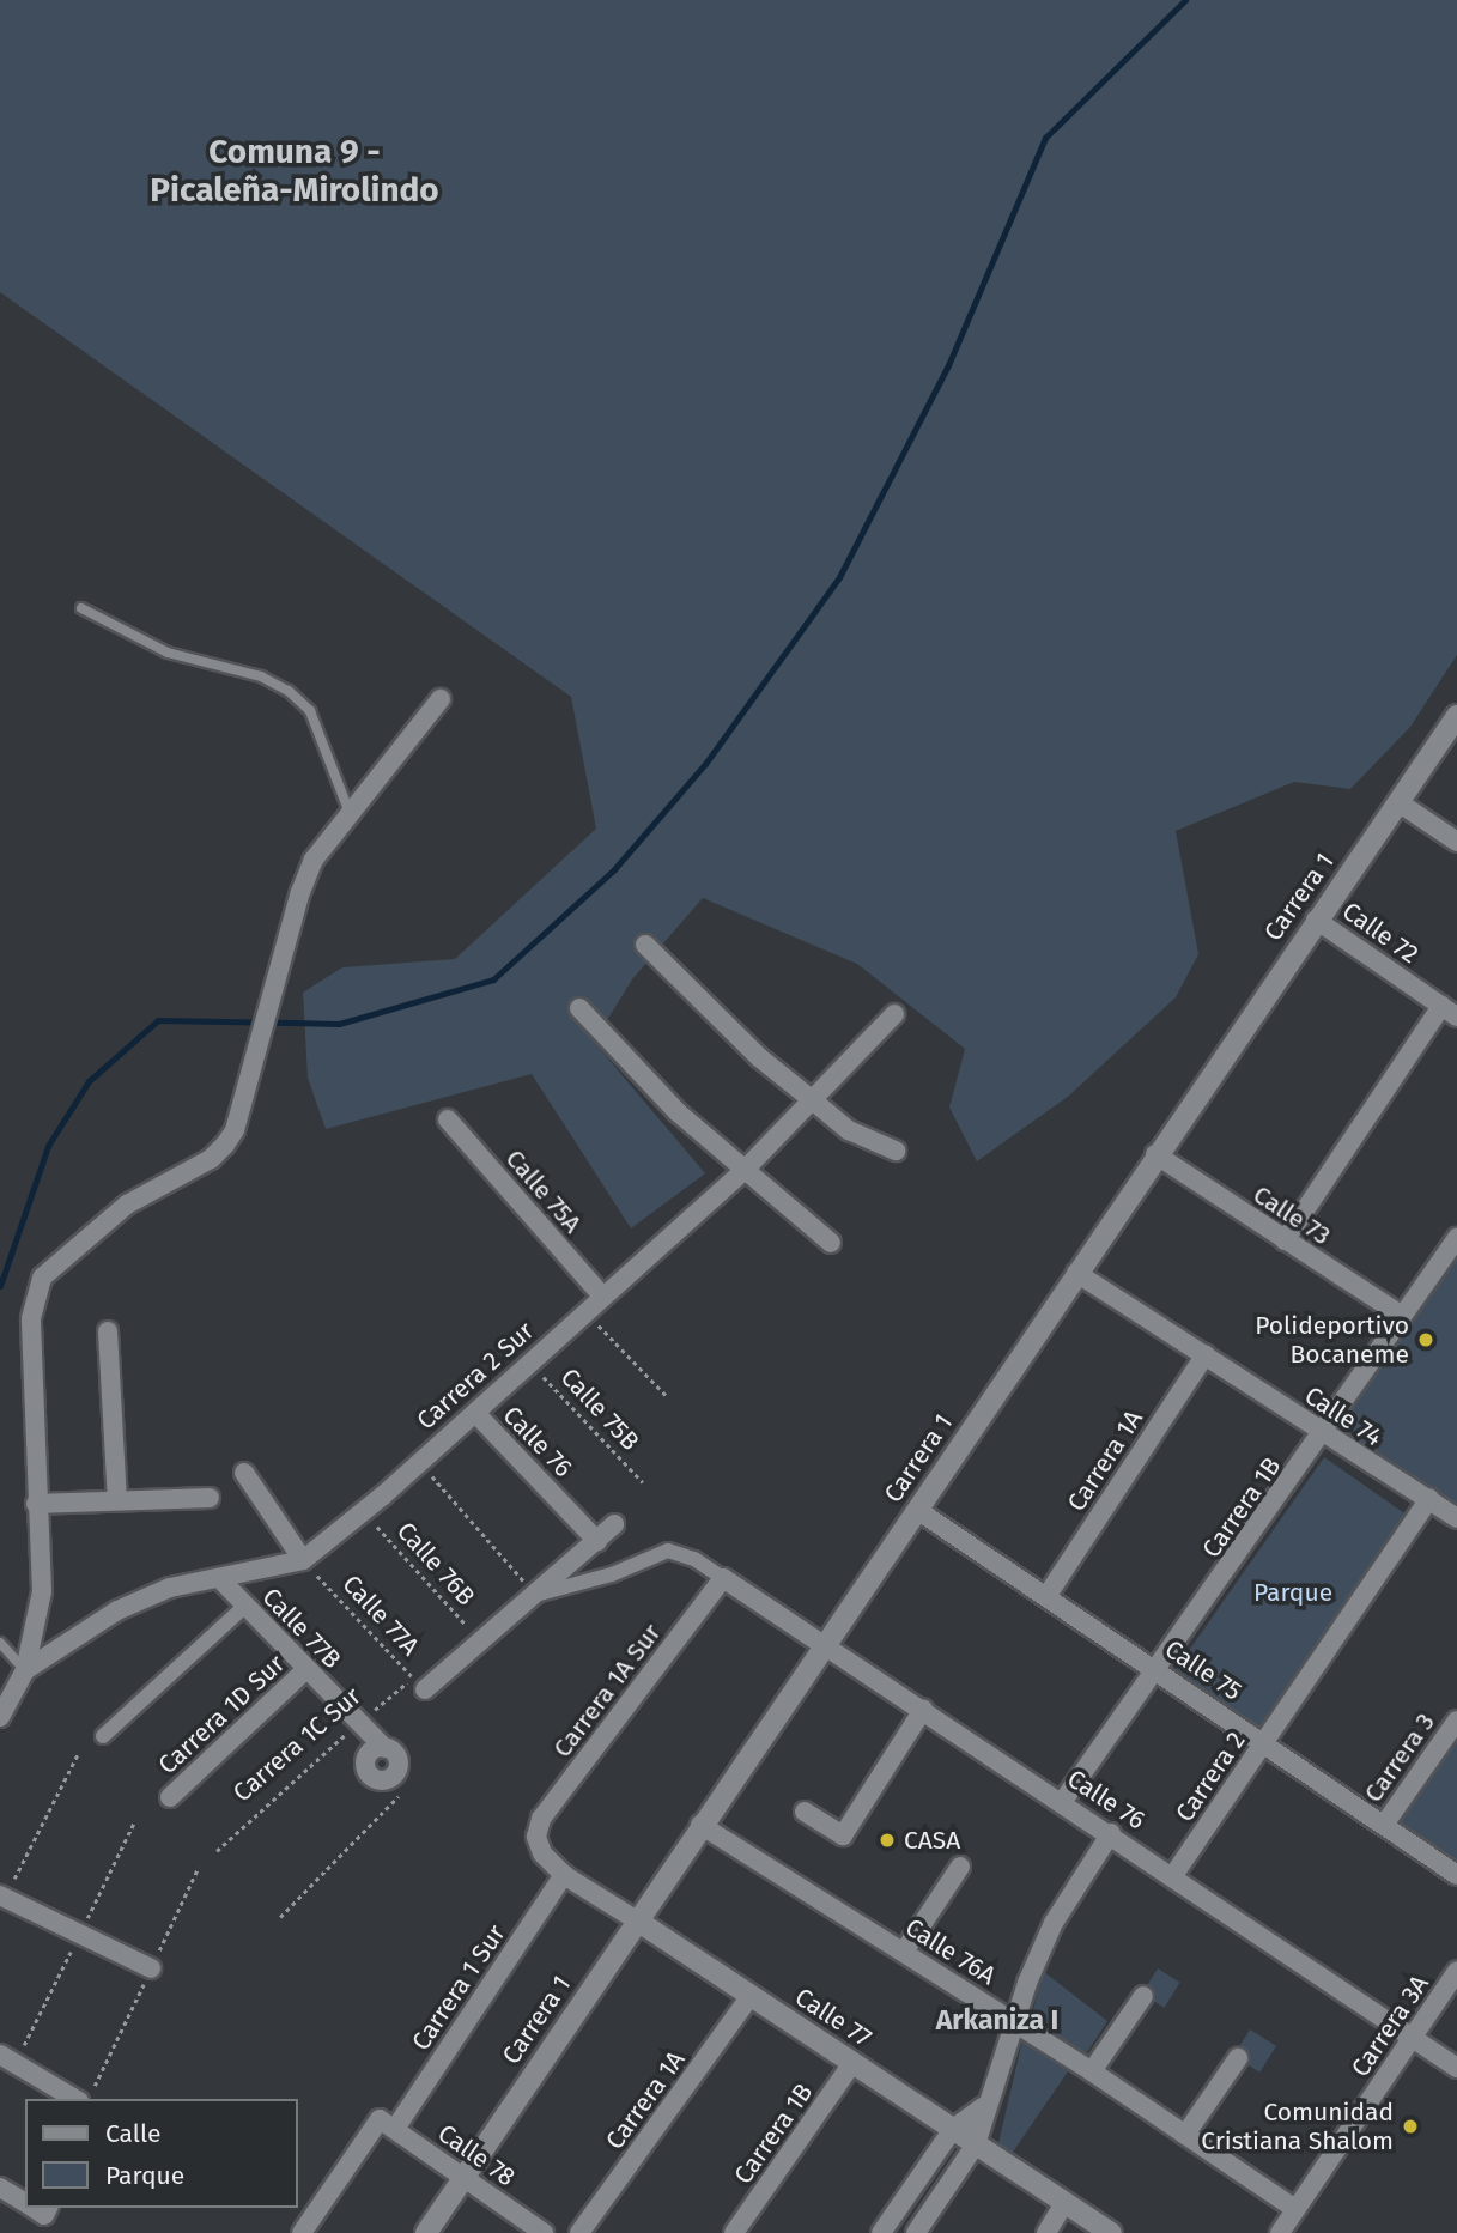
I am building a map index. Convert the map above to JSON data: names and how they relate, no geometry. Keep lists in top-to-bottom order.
{
  "streets": {
    "street": [
      "Carrera 1",
      "Calle 72",
      "Calle 75A",
      "Calle 73",
      "Carrera 2 Sur",
      "Calle 74",
      "Calle 76",
      "Carrera 1A",
      "Carrera 1B",
      "Calle 77B",
      "Calle 75",
      "Carrera 1A Sur",
      "Carrera 1D Sur",
      "Carrera 3",
      "Carrera 2",
      "Calle 76A",
      "Carrera 1 Sur",
      "Calle 77",
      "Carrera 3A",
      "Calle 78"
    ],
    "path": [
      "Calle 75B",
      "Calle 76B",
      "Calle 77A",
      "Carrera 1C Sur"
    ]
  },
  "crossings": [
    ["Carrera 1", "Calle 72"],
    ["Carrera 1", "Calle 73"],
    ["Carrera 1", "Calle 74"],
    ["Carrera 1", "Calle 76"],
    ["Carrera 1", "Calle 75"],
    ["Carrera 1", "Calle 76A"],
    ["Carrera 1", "Calle 77"],
    ["Carrera 1", "Calle 78"],
    ["Calle 75A", "Carrera 2 Sur"],
    ["Calle 73", "Carrera 1B"],
    ["Carrera 2 Sur", "Calle 75B"],
    ["Carrera 2 Sur", "Calle 76"],
    ["Carrera 2 Sur", "Calle 76B"],
    ["Carrera 2 Sur", "Calle 77B"],
    ["Calle 74", "Carrera 1A"],
    ["Calle 74", "Carrera 1B"],
    ["Calle 74", "Carrera 2"],
    ["Calle 76", "Carrera 1B"],
    ["Calle 76", "Carrera 1A Sur"],
    ["Calle 76", "Carrera 2"],
    ["Calle 76", "Carrera 3A"],
    ["Carrera 1A", "Calle 75"],
    ["Carrera 1A", "Calle 77"],
    ["Carrera 1B", "Calle 75"],
    ["Carrera 1B", "Calle 77"],
    ["Calle 77A", "Carrera 1C Sur"],
    ["Calle 77B", "Carrera 1D Sur"],
    ["Calle 77B", "Carrera 1C Sur"],
    ["Calle 75", "Carrera 3"],
    ["Calle 75", "Carrera 2"],
    ["Carrera 1A Sur", "Calle 77"],
    ["Calle 76A", "Carrera 3A"],
    ["Carrera 1 Sur", "Calle 77"],
    ["Carrera 1 Sur", "Calle 78"]
  ],
  "districts": ["Comuna 9 - Picaleña-Mirolindo", "Arkaniza I"],
  "parks": ["Parque"],
  "places": ["Polideportivo Bocaneme", "CASA", "Comunidad Cristiana Shalom"],
  "legend": ["Calle", "Parque"]
}
